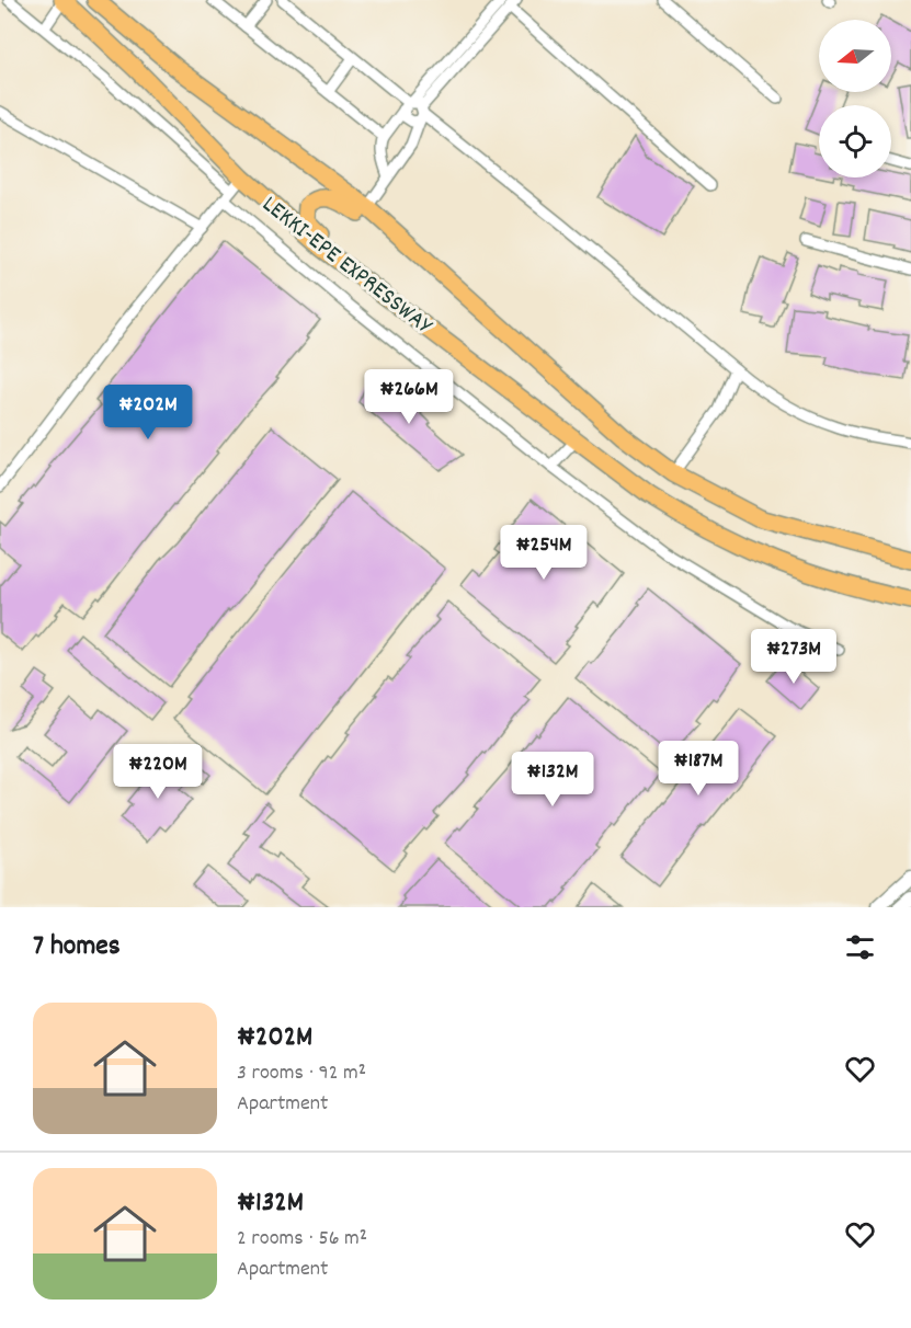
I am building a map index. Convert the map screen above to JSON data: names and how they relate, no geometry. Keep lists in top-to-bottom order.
{
  "streets": {
    "highway": ["LEKKI-EPE EXPRESSWAY"]
  },
  "north": "left",
  "page": {
    "price": [
      "₦266M",
      "₦202M",
      "₦254M",
      "₦273M",
      "₦187M",
      "₦220M",
      "₦132M"
    ],
    "heading": "7 homes",
    "list": [
      {
        "name": "₦202M",
        "note": "3 rooms · 92 m² · Apartment"
      },
      {
        "name": "₦132M",
        "note": "2 rooms · 56 m² · Apartment"
      }
    ]
  }
}
